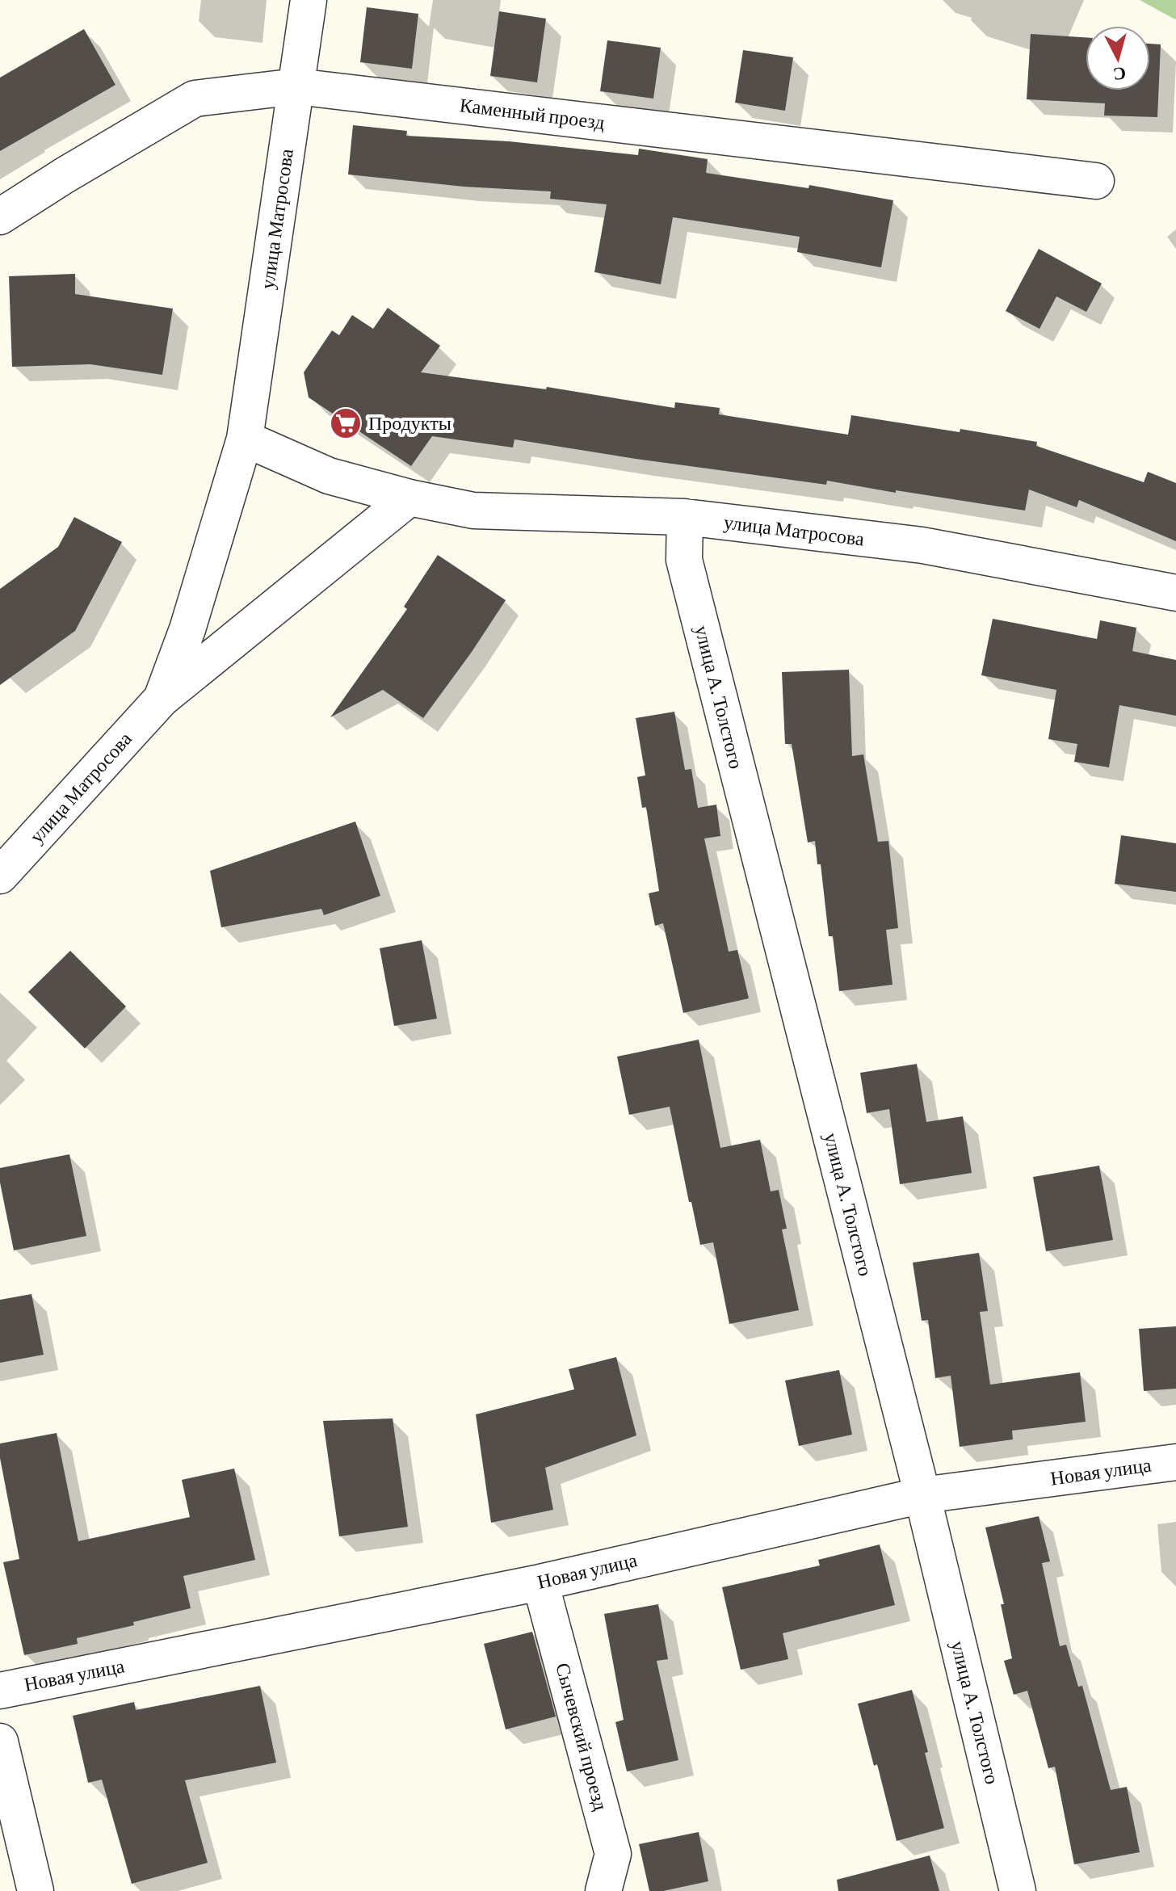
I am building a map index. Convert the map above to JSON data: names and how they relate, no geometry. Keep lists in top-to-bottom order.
{
  "streets": {
    "street": [
      "Каменный проезд",
      "улица Матросова",
      "улица А. Толстого",
      "Новая улица",
      "Сычевский проезд"
    ]
  },
  "crossings": [
    ["Каменный проезд", "улица Матросова"],
    ["улица Матросова", "улица А. Толстого"],
    ["улица А. Толстого", "Новая улица"],
    ["Новая улица", "Сычевский проезд"]
  ],
  "places": {
    "supermarket": ["Продукты"]
  },
  "north": "bottom"
}
